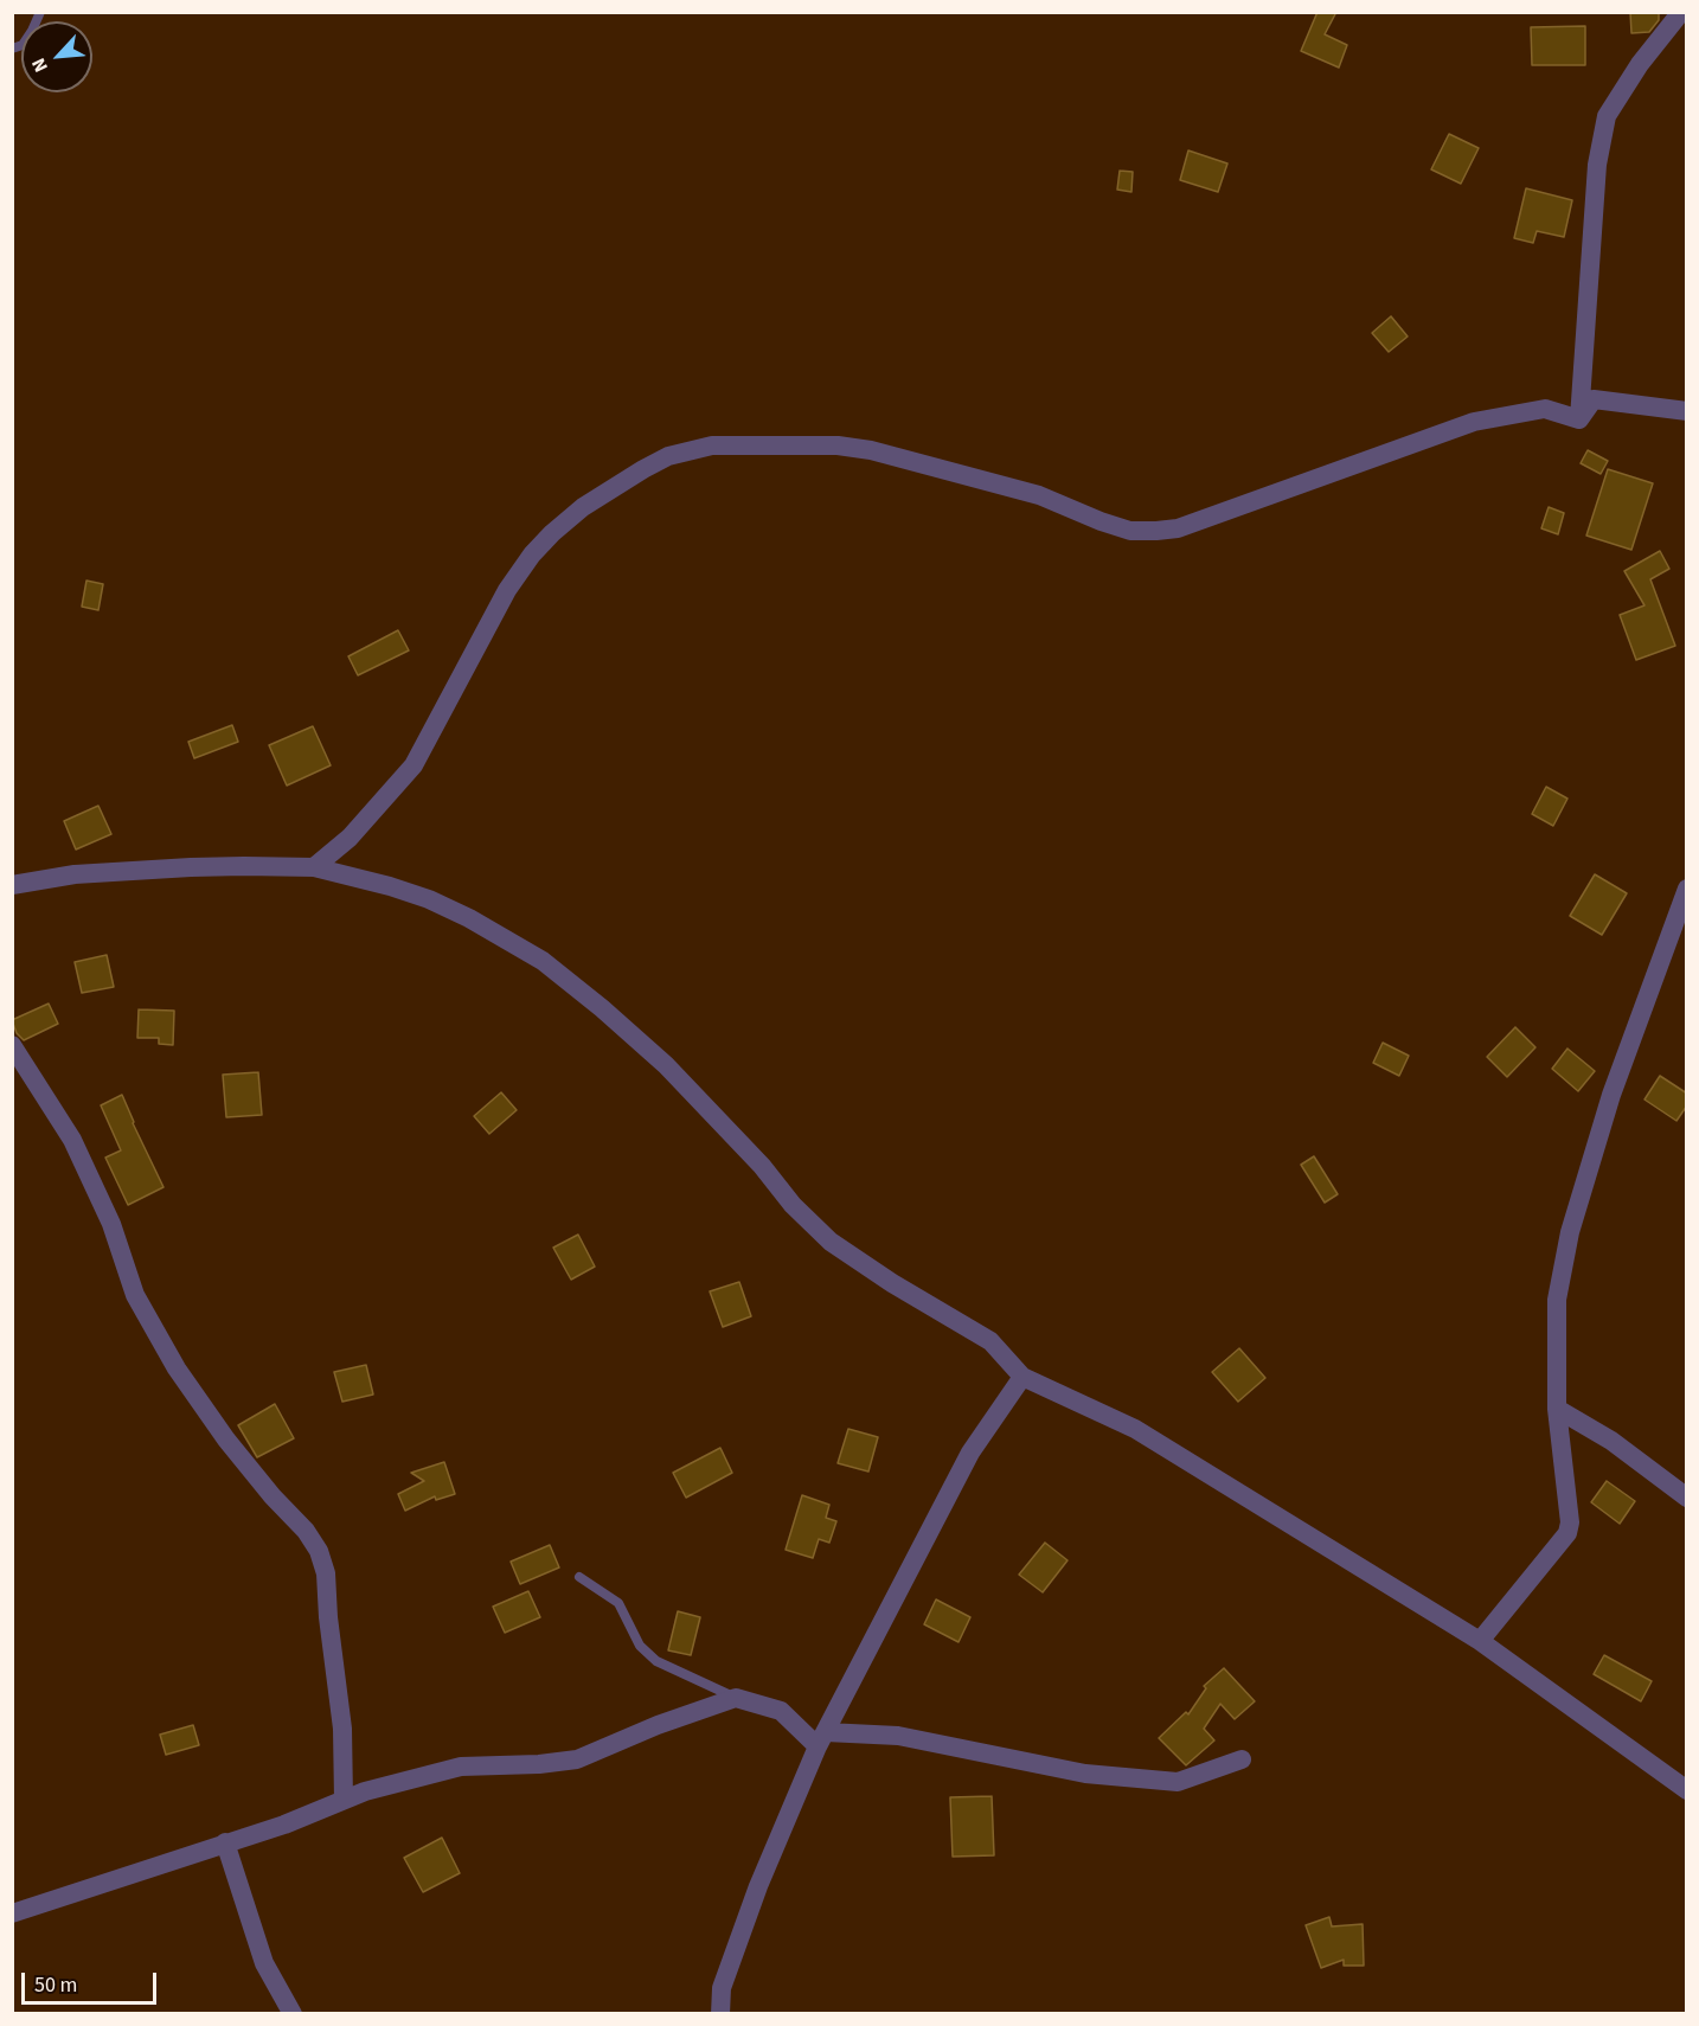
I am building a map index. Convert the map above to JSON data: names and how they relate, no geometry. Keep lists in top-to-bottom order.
{
  "scale_bar": "50 m",
  "north": "bottom left"
}
